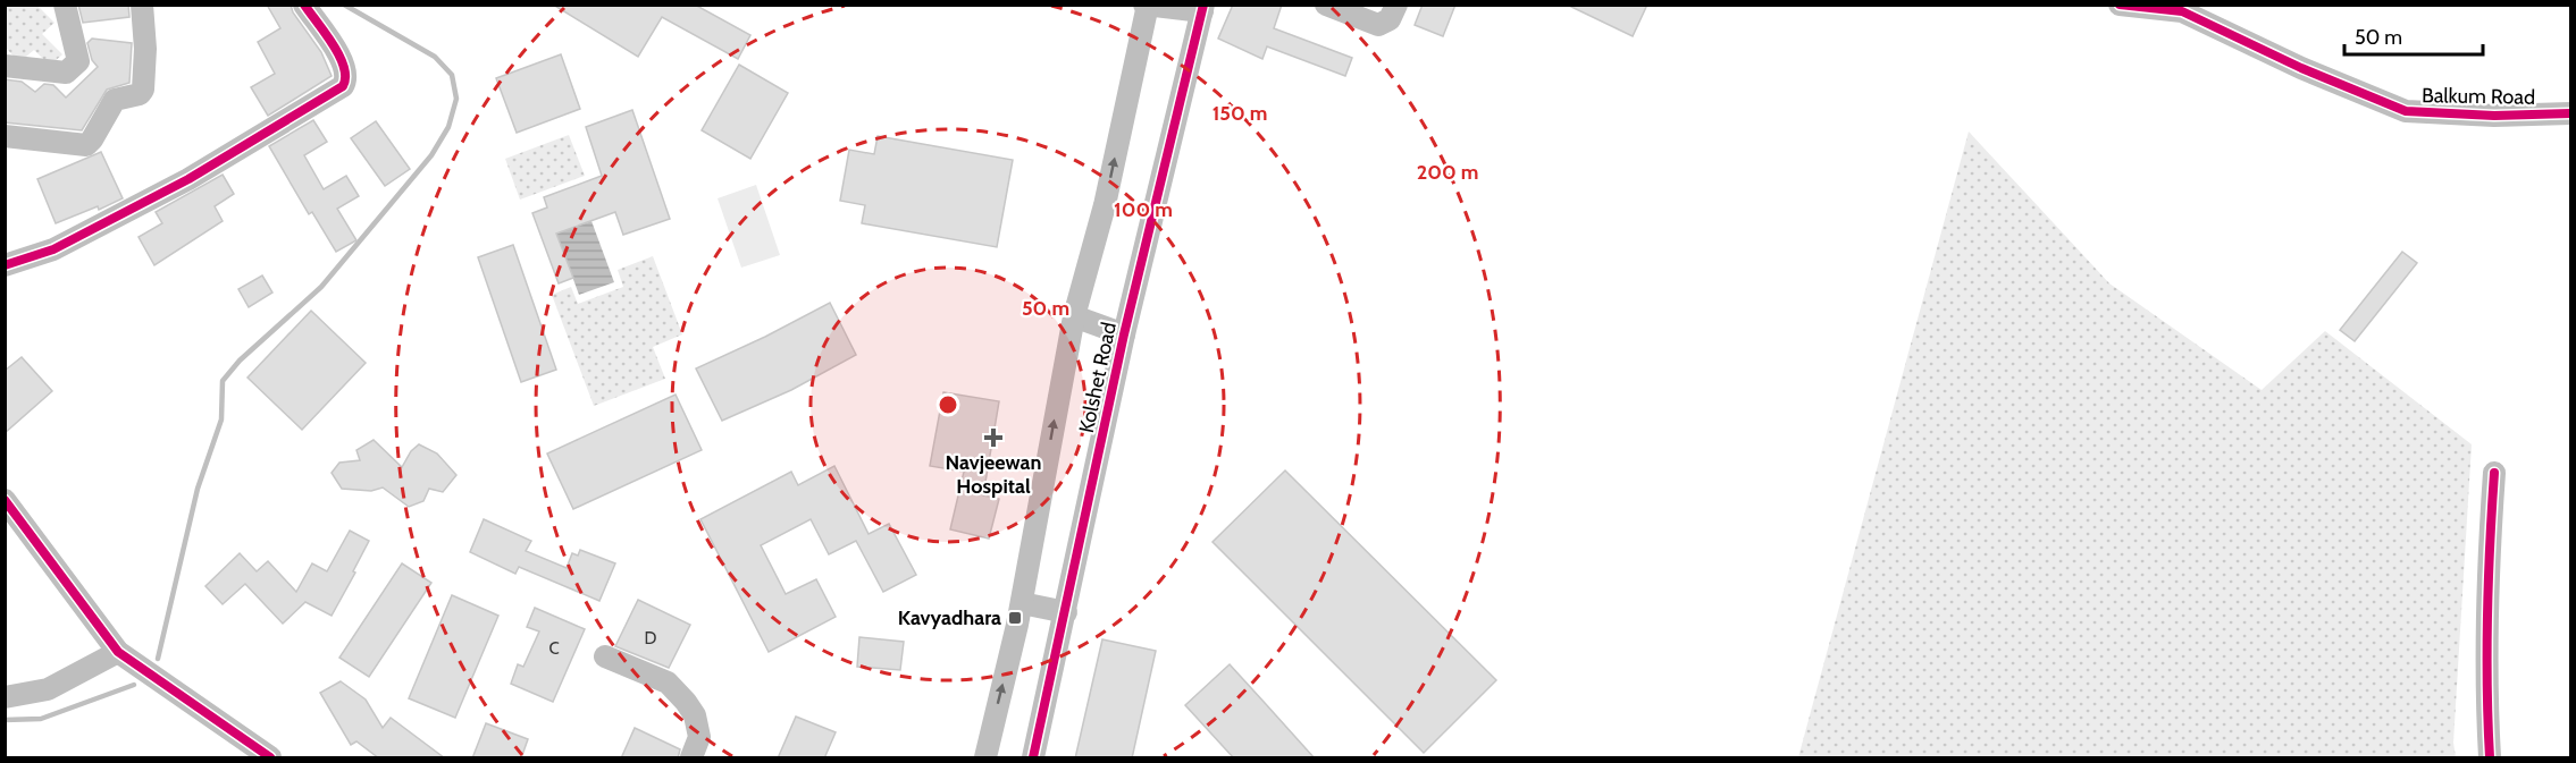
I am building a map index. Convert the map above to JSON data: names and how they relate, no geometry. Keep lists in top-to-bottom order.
{
  "streets": {
    "street": ["Balkum Road", "Kolshet Road"]
  },
  "places": {
    "health": ["Navjeewan Hospital"],
    "transit": ["Kavyadhara"]
  },
  "house_numbers": ["D", "C"],
  "scale_bar": "50 m",
  "rings": [
    "150 m",
    "200 m",
    "100 m",
    "50 m"
  ]
}
